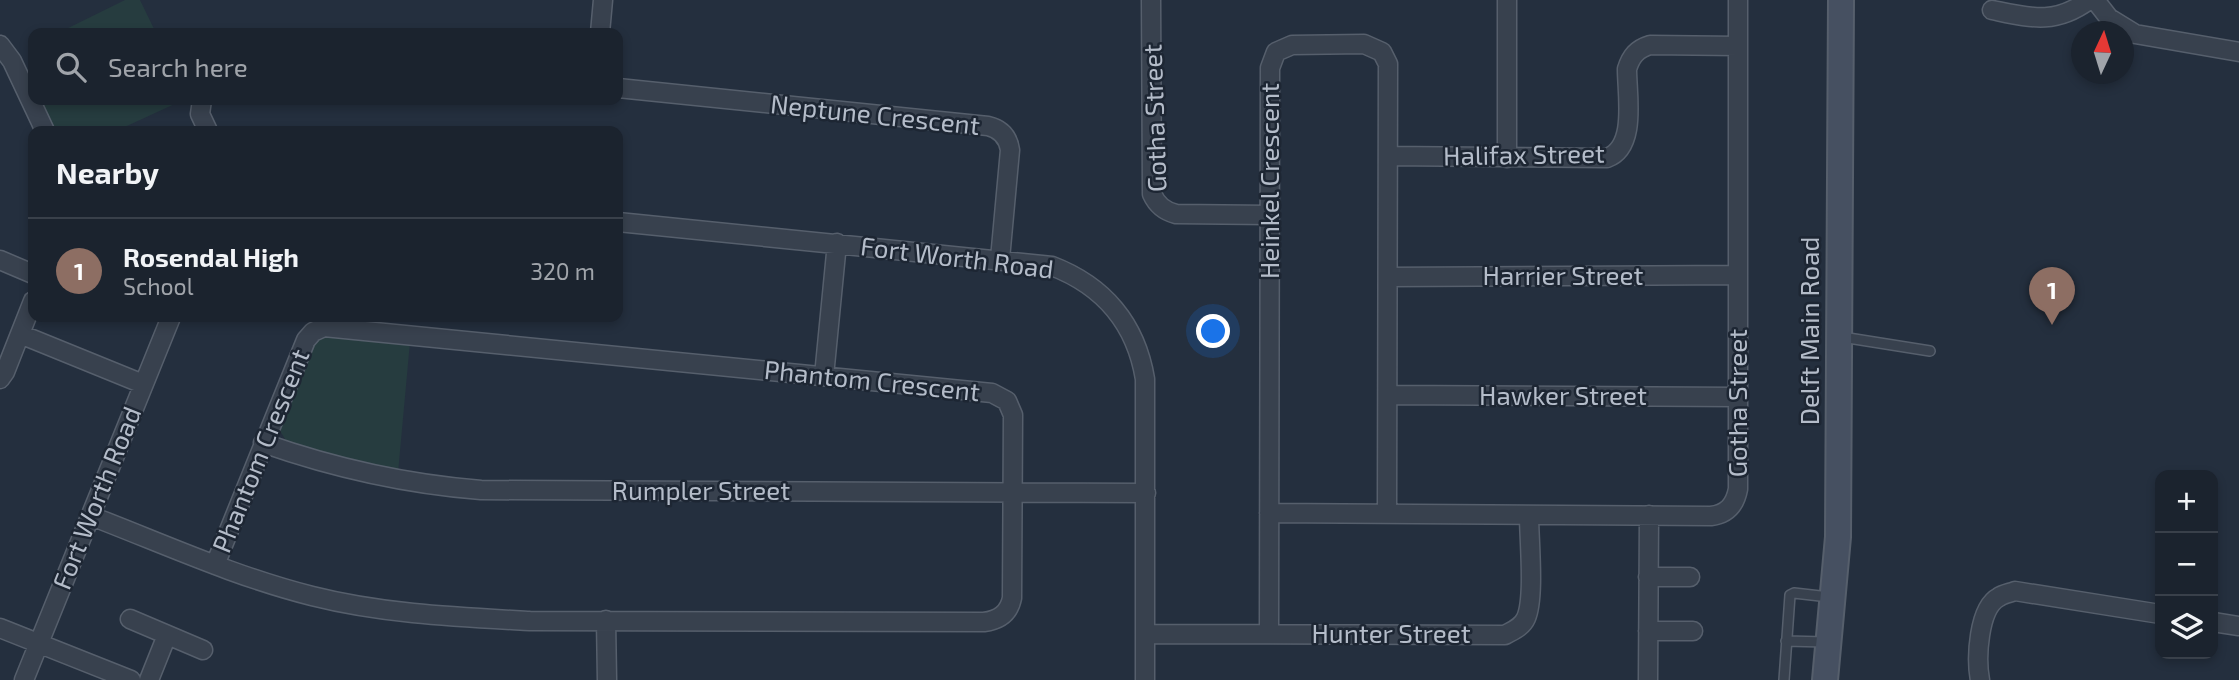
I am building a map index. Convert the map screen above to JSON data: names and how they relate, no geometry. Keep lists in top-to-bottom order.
{
  "streets": {
    "street": [
      "Neptune Crescent",
      "Gotha Street",
      "Halifax Street",
      "Heinkel Crescent",
      "Fort Worth Road",
      "Harrier Street",
      "Delft Main Road",
      "Phantom Crescent",
      "Hawker Street",
      "Rumpler Street",
      "Hunter Street"
    ]
  },
  "crossings": [
    ["Neptune Crescent", "Fort Worth Road"],
    ["Gotha Street", "Halifax Street"],
    ["Gotha Street", "Heinkel Crescent"],
    ["Gotha Street", "Harrier Street"],
    ["Gotha Street", "Hawker Street"],
    ["Gotha Street", "Hunter Street"],
    ["Halifax Street", "Heinkel Crescent"],
    ["Heinkel Crescent", "Harrier Street"],
    ["Heinkel Crescent", "Hawker Street"],
    ["Heinkel Crescent", "Hunter Street"],
    ["Fort Worth Road", "Phantom Crescent"],
    ["Fort Worth Road", "Rumpler Street"],
    ["Fort Worth Road", "Hunter Street"],
    ["Phantom Crescent", "Rumpler Street"]
  ],
  "north": "top",
  "page": {
    "search": "Search here",
    "heading": "Nearby",
    "list": [
      {
        "mark": "1",
        "name": "Rosendal High",
        "note": "School",
        "value": "320 m"
      }
    ],
    "pins": "1",
    "map_buttons": ["+", "−"]
  }
}
